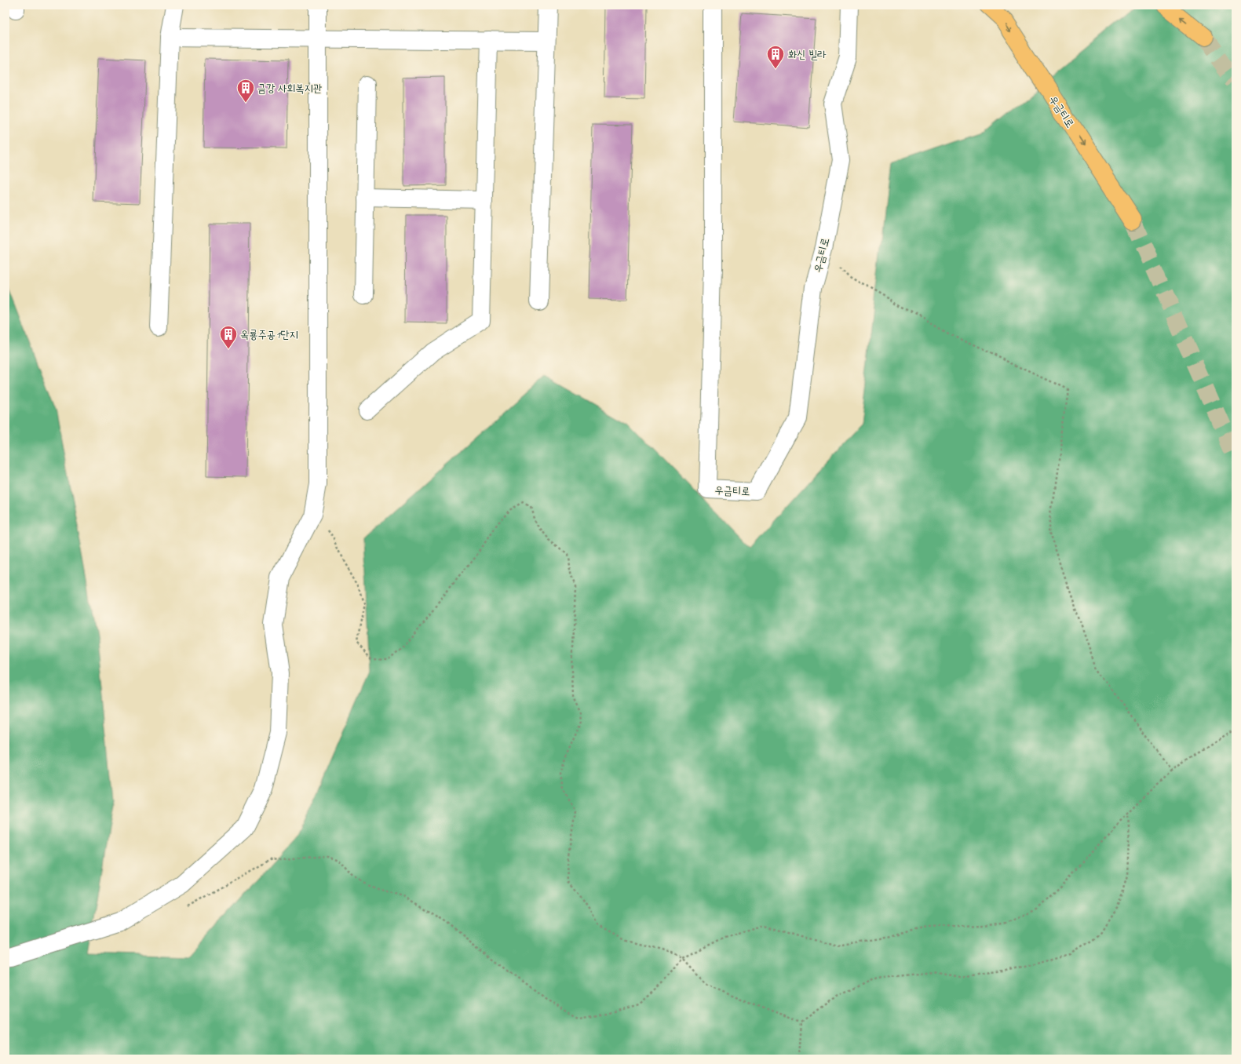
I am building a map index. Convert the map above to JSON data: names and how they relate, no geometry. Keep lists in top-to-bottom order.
{
  "streets": {
    "main road": ["우금티로"]
  },
  "places": {
    "building": ["화신 빌라", "금강 사회복지관", "옥룡주공1단지"]
  }
}
